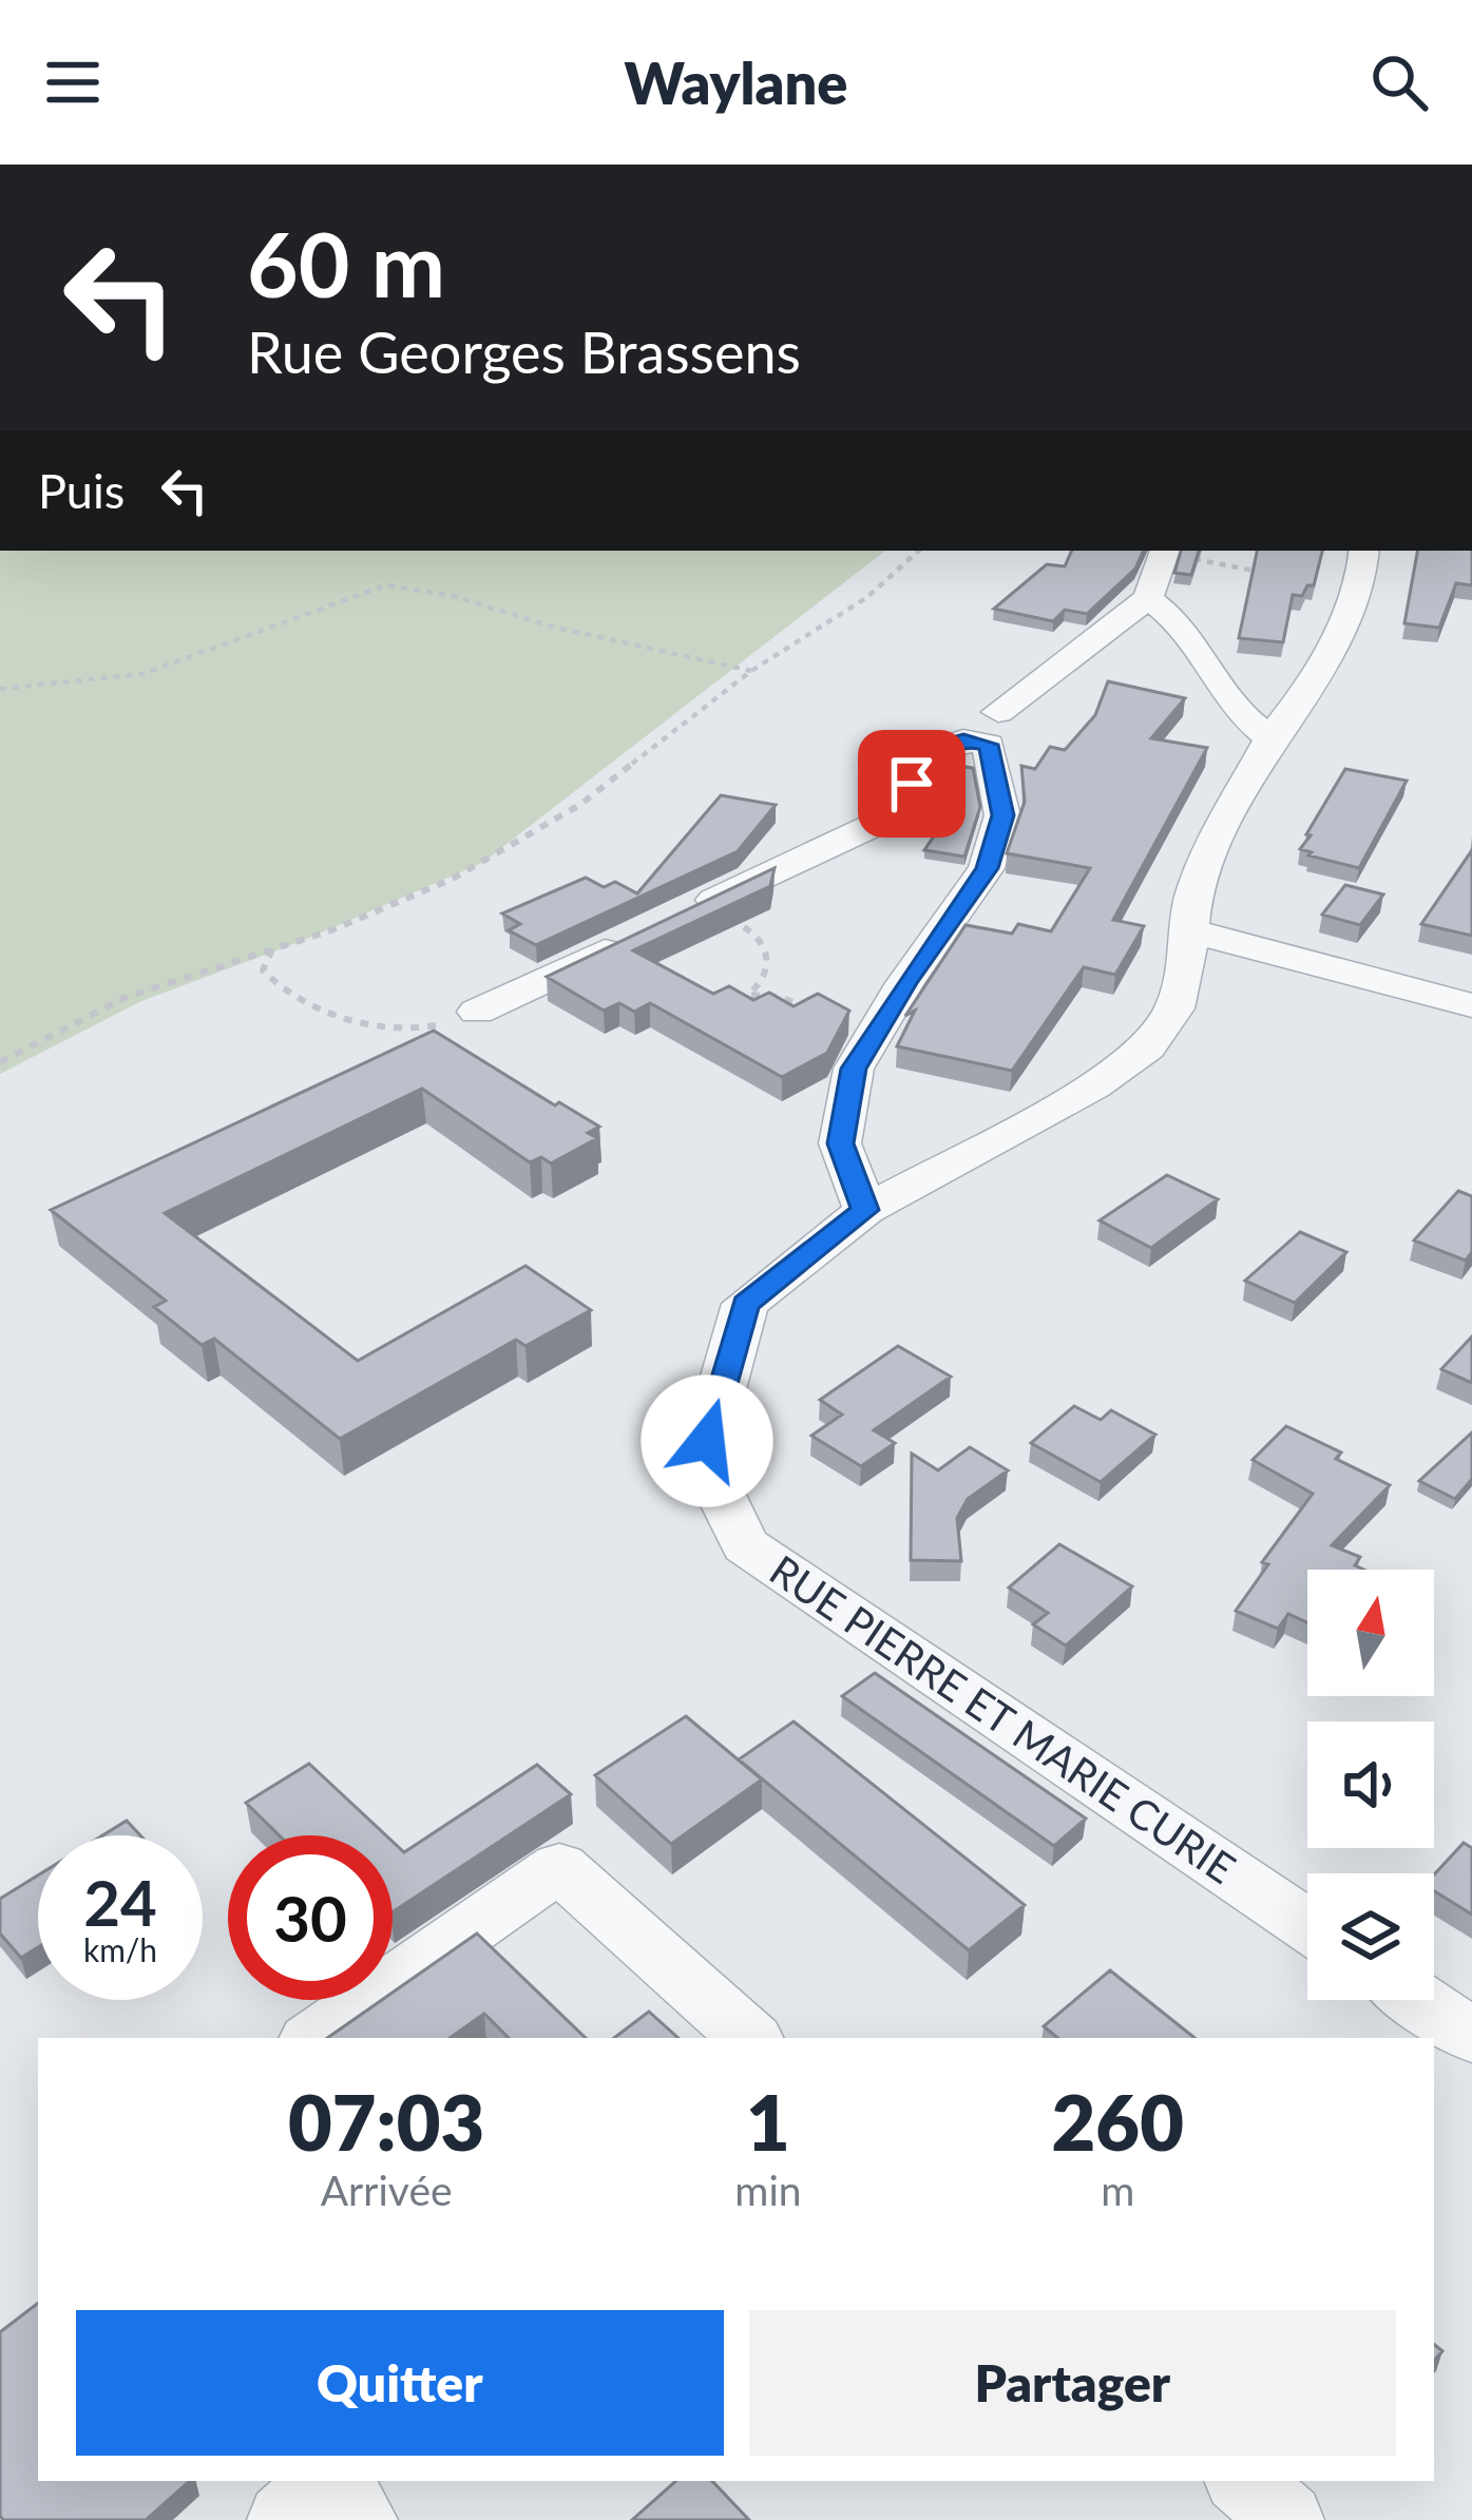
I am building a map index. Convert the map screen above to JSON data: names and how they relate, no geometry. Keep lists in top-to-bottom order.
{
  "streets": {
    "street": ["RUE PIERRE ET MARIE CURIE"]
  },
  "north": "top",
  "page": {
    "header": "Waylane",
    "turn": ["60 m", "Rue Georges Brassens"],
    "then": "Puis",
    "speed": "24 km/h",
    "limit": "30",
    "eta": [
      "07:03",
      "Arrivée",
      "1",
      "min",
      "260",
      "m"
    ],
    "buttons": ["Quitter", "Partager"]
  }
}
